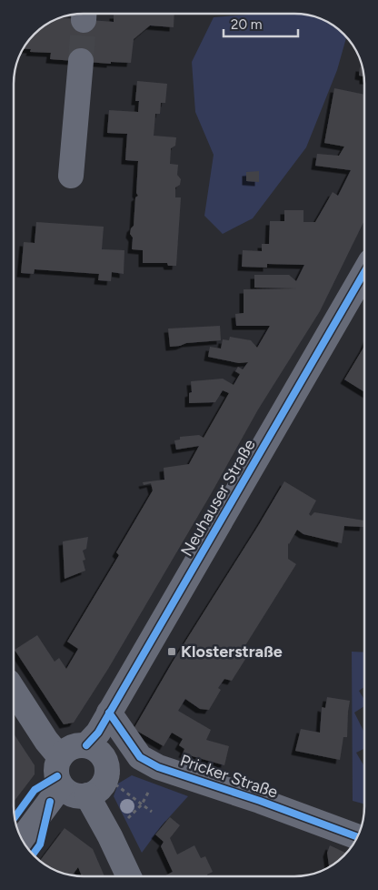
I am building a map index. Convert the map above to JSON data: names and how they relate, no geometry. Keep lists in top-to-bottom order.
{
  "streets": {
    "street": ["Neuhauser Straße", "Pricker Straße"]
  },
  "crossings": [
    ["Neuhauser Straße", "Pricker Straße"]
  ],
  "places": {
    "transit": ["Klosterstraße"]
  },
  "scale_bar": "20 m"
}
